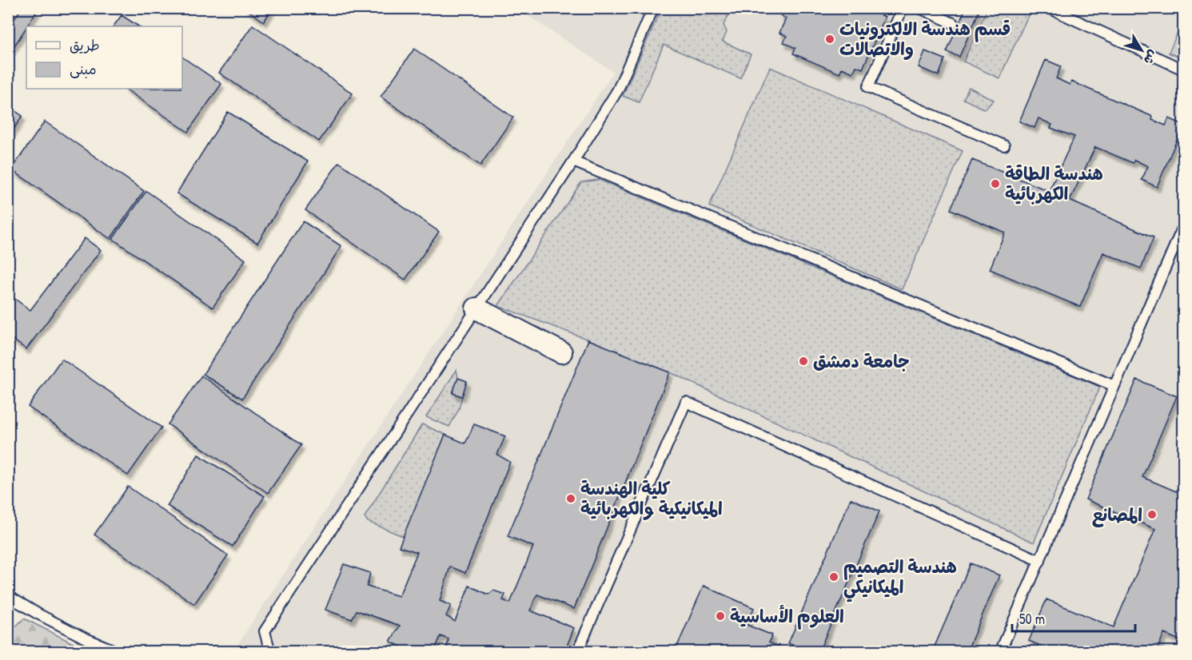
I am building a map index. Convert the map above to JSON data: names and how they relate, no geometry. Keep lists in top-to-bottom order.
{
  "places": [
    "قسم هندسة الالكترونيات والاتصالات",
    "هندسة الطاقة الكهربائية",
    "جامعة دمشق",
    "كلية الهندسة الميكانيكية والكهربائية",
    "المصانع",
    "هندسة التصميم الميكانيكي",
    "العلوم الأساسية"
  ],
  "legend": ["طريق", "مبنى"],
  "scale_bar": "50 m",
  "north": "bottom right"
}
